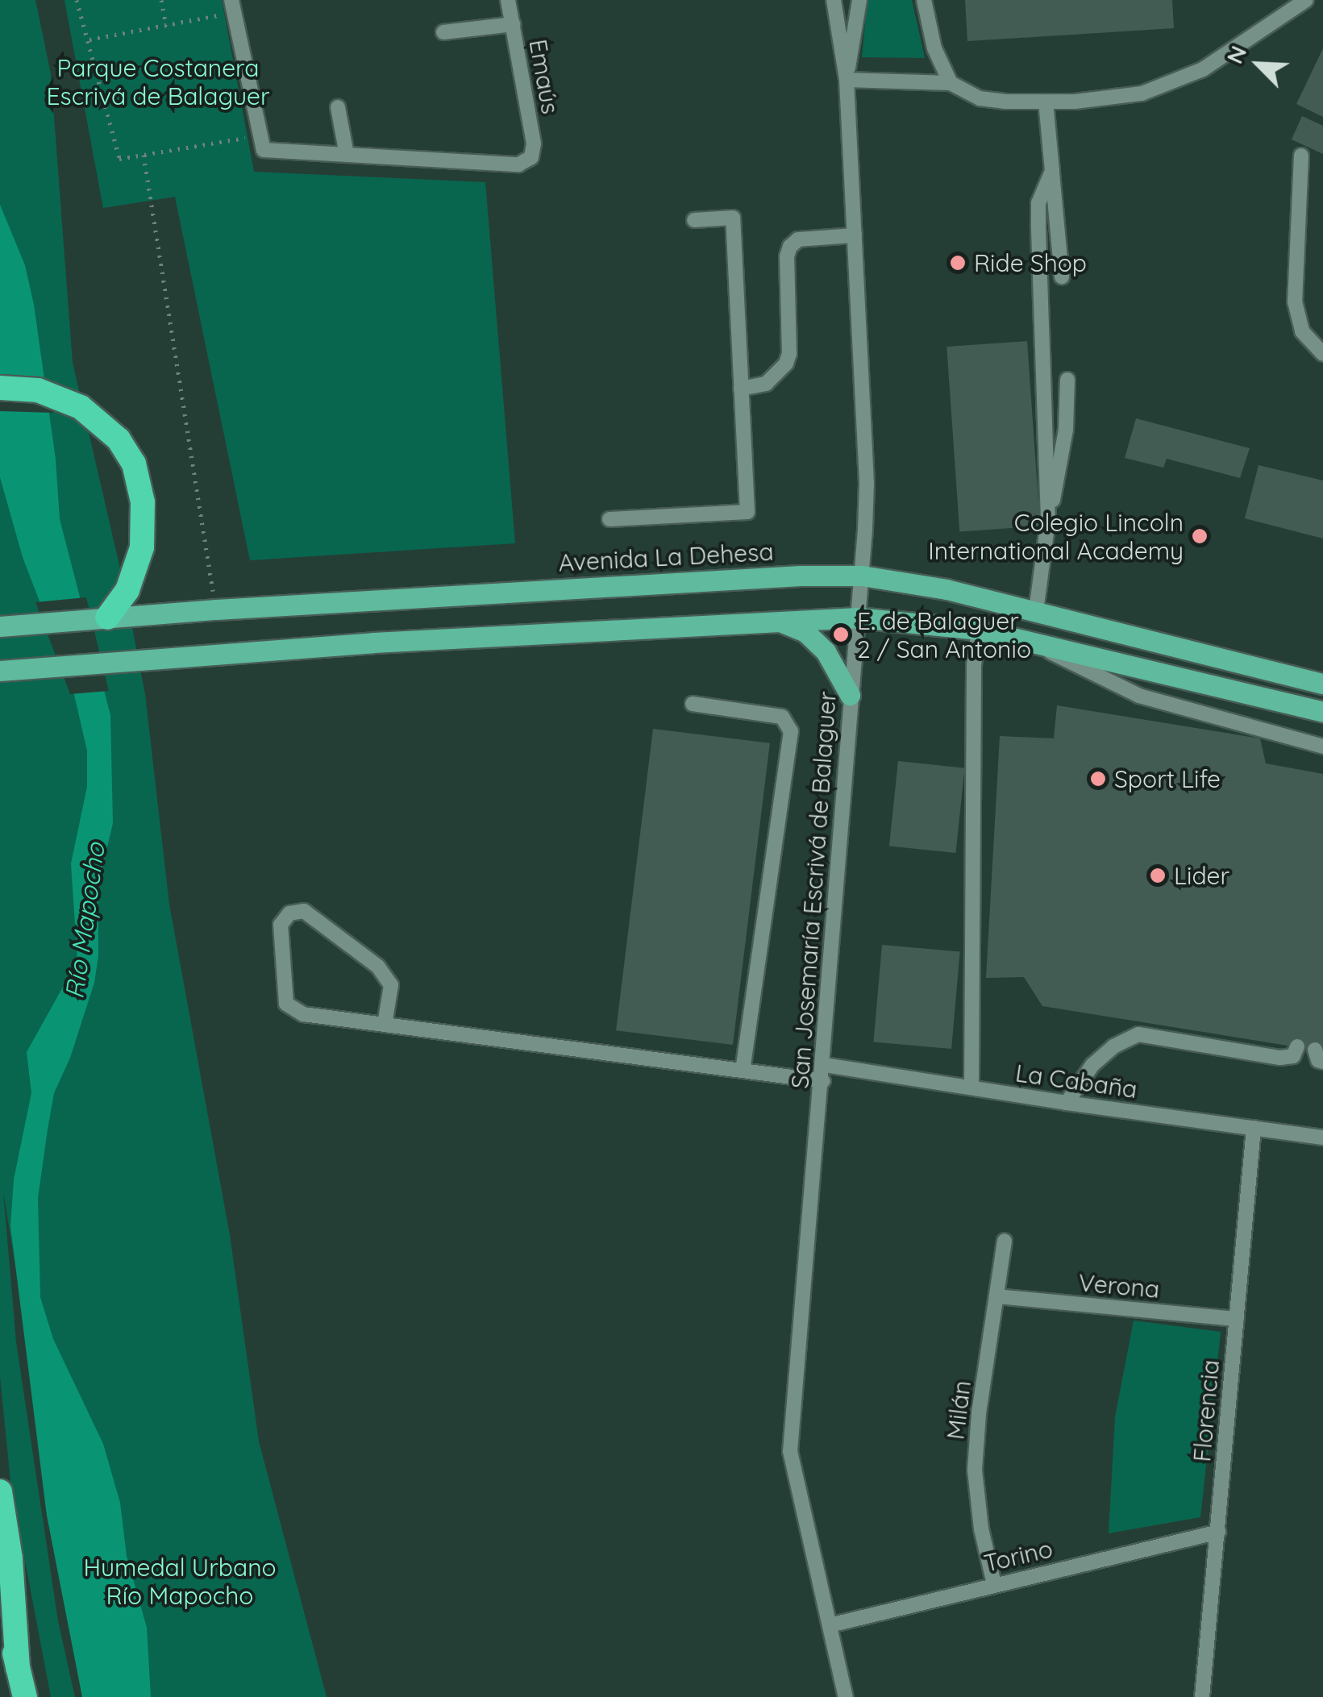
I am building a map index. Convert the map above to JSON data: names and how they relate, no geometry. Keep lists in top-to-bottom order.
{
  "streets": {
    "main road": ["Avenida La Dehesa"],
    "street": [
      "Emaús",
      "San Josemaría Escrivá de Balaguer",
      "La Cabaña",
      "Verona",
      "Milán",
      "Florencia",
      "Torino"
    ]
  },
  "crossings": [
    ["Avenida La Dehesa", "San Josemaría Escrivá de Balaguer"],
    ["San Josemaría Escrivá de Balaguer", "La Cabaña"],
    ["San Josemaría Escrivá de Balaguer", "Torino"],
    ["La Cabaña", "Florencia"],
    ["Verona", "Milán"],
    ["Verona", "Florencia"],
    ["Milán", "Torino"],
    ["Florencia", "Torino"]
  ],
  "water": ["Río Mapocho"],
  "parks": ["Parque Costanera Escrivá de Balaguer", "Humedal Urbano Río Mapocho"],
  "places": [
    "Ride Shop",
    "Colegio Lincoln International Academy",
    "E. de Balaguer 2 / San Antonio",
    "Sport Life",
    "Lider"
  ],
  "north": "top left"
}
